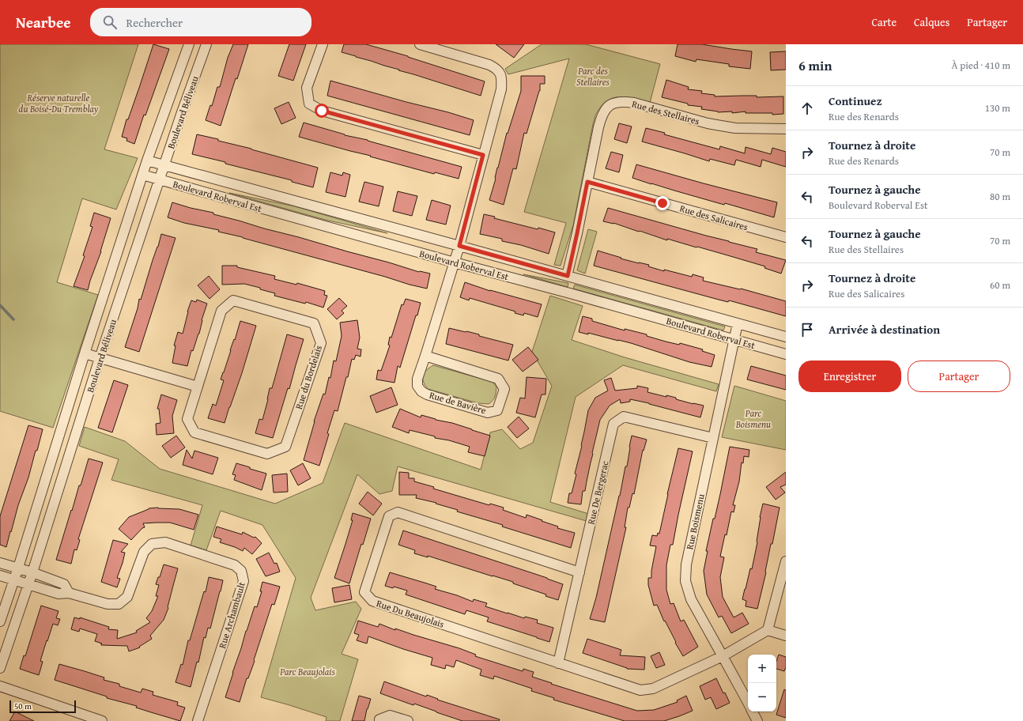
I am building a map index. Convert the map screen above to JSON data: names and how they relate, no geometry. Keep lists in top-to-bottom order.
{
  "streets": {
    "street": [
      "Boulevard Béliveau",
      "Rue des Stellaires",
      "Boulevard Roberval Est",
      "Rue des Salicaires",
      "Rue du Bordelais",
      "Rue de Bavière",
      "Rue De Bergerac",
      "Rue Boismenu",
      "Rue Du Beaujolais",
      "Rue Archambault"
    ]
  },
  "crossings": [
    ["Boulevard Béliveau", "Boulevard Roberval Est"],
    ["Boulevard Béliveau", "Rue Archambault"],
    ["Rue des Stellaires", "Boulevard Roberval Est"],
    ["Rue des Stellaires", "Rue des Salicaires"],
    ["Boulevard Roberval Est", "Rue de Bavière"],
    ["Boulevard Roberval Est", "Rue Boismenu"],
    ["Rue De Bergerac", "Rue Boismenu"],
    ["Rue De Bergerac", "Rue Du Beaujolais"],
    ["Rue Boismenu", "Rue Du Beaujolais"]
  ],
  "parks": [
    "Parc des Stellaires",
    "Réserve naturelle du Boisé-Du Tremblay",
    "Parc Boismenu",
    "Parc Beaujolais"
  ],
  "scale_bar": "50 m",
  "page": {
    "header": "Nearbee",
    "search": "Rechercher",
    "nav": ["Carte", "Calques", "Partager"],
    "heading": ["6 min", "À pied · 410 m"],
    "list": [
      ["Continuez", "Rue des Renards", "130 m"],
      ["Tournez à droite", "Rue des Renards", "70 m"],
      ["Tournez à gauche", "Boulevard Roberval Est", "80 m"],
      ["Tournez à gauche", "Rue des Stellaires", "70 m"],
      ["Tournez à droite", "Rue des Salicaires", "60 m"],
      "Arrivée à destination"
    ],
    "buttons": ["Enregistrer", "Partager"],
    "map_buttons": ["+", "−"],
    "scale": "50 m"
  }
}
